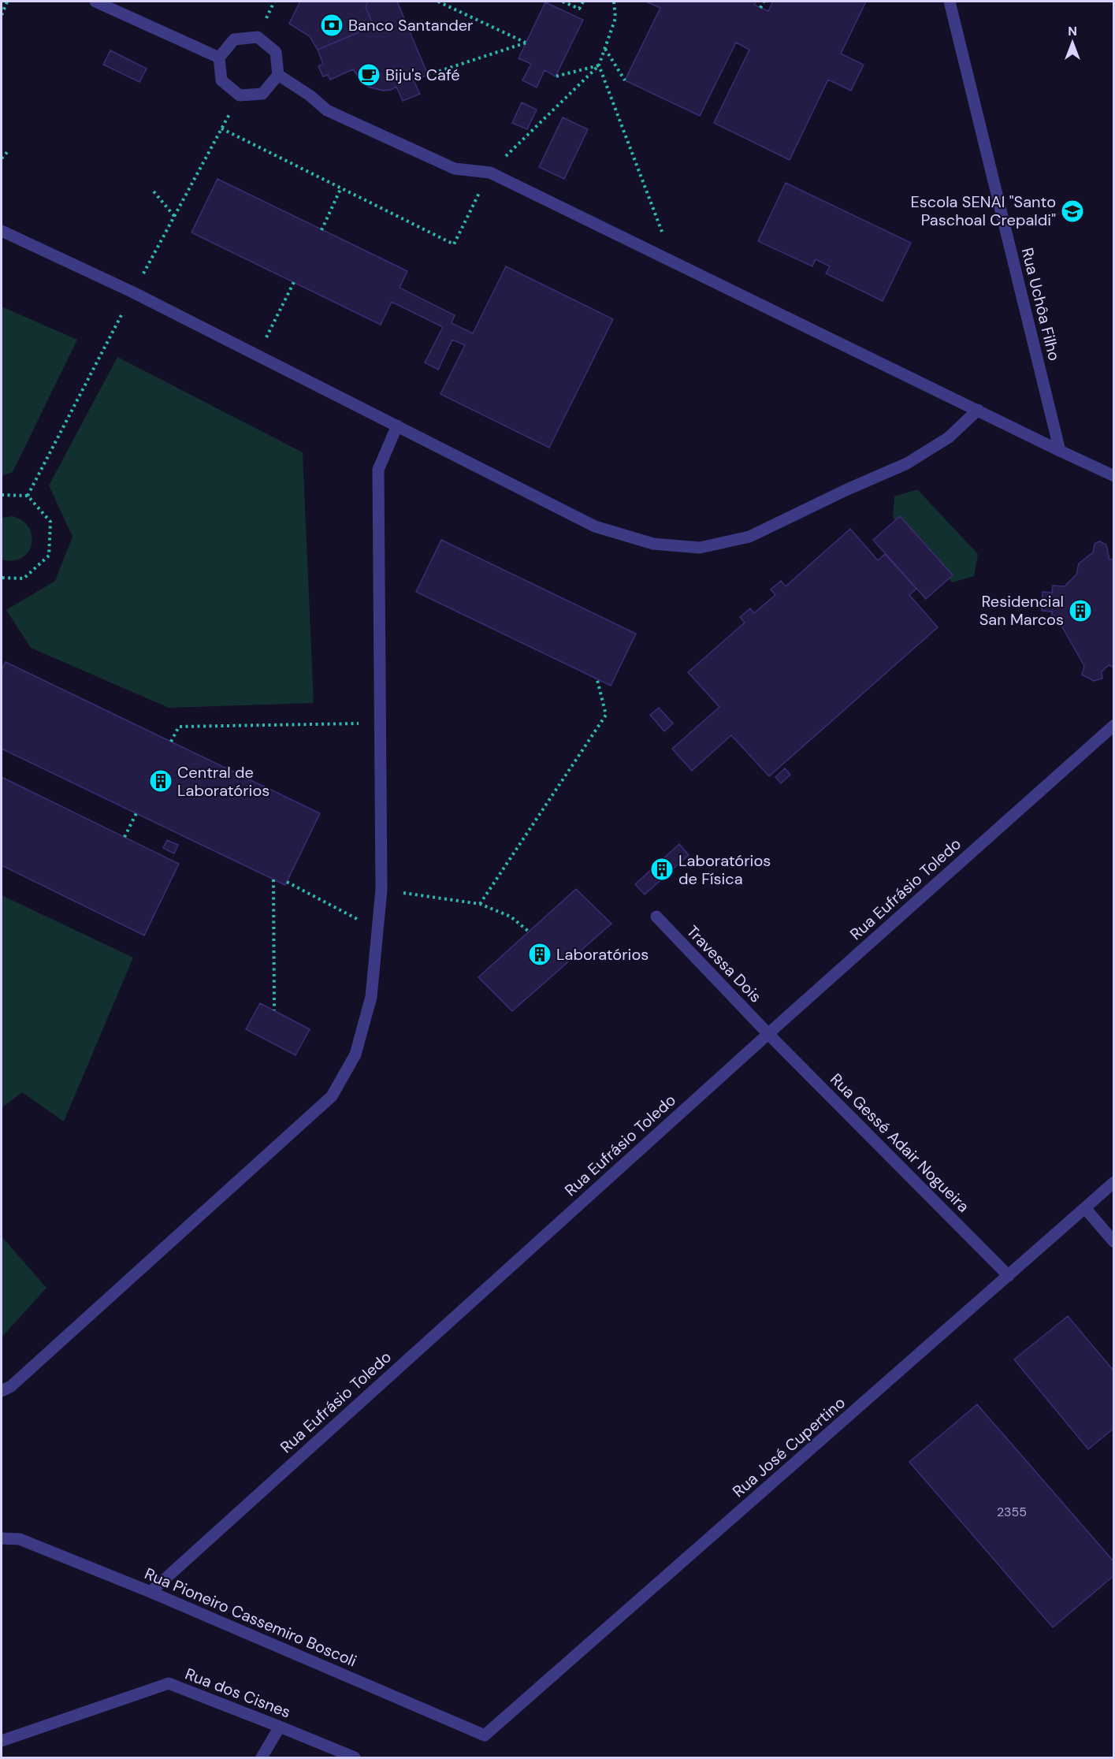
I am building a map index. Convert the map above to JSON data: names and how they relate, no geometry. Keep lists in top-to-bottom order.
{
  "streets": {
    "street": [
      "Rua Uchôa Filho",
      "Rua Eufrásio Toledo",
      "Travessa Dois",
      "Rua Gessé Adair Nogueira",
      "Rua José Cupertino",
      "Rua Pioneiro Cassemiro Boscoli",
      "Rua dos Cisnes"
    ]
  },
  "crossings": [
    ["Rua Eufrásio Toledo", "Travessa Dois"],
    ["Rua Eufrásio Toledo", "Rua Gessé Adair Nogueira"],
    ["Rua Eufrásio Toledo", "Rua Pioneiro Cassemiro Boscoli"],
    ["Travessa Dois", "Rua Gessé Adair Nogueira"],
    ["Rua Gessé Adair Nogueira", "Rua José Cupertino"],
    ["Rua José Cupertino", "Rua Pioneiro Cassemiro Boscoli"]
  ],
  "places": {
    "bank": ["Banco Santander"],
    "cafe": ["Biju's Café"],
    "school or university": ["Escola SENAI \"Santo Paschoal Crepaldi\""],
    "building": [
      "Residencial San Marcos",
      "Central de Laboratórios",
      "Laboratórios de Física",
      "Laboratórios"
    ]
  },
  "house_numbers": ["2355"],
  "north": "top"
}
